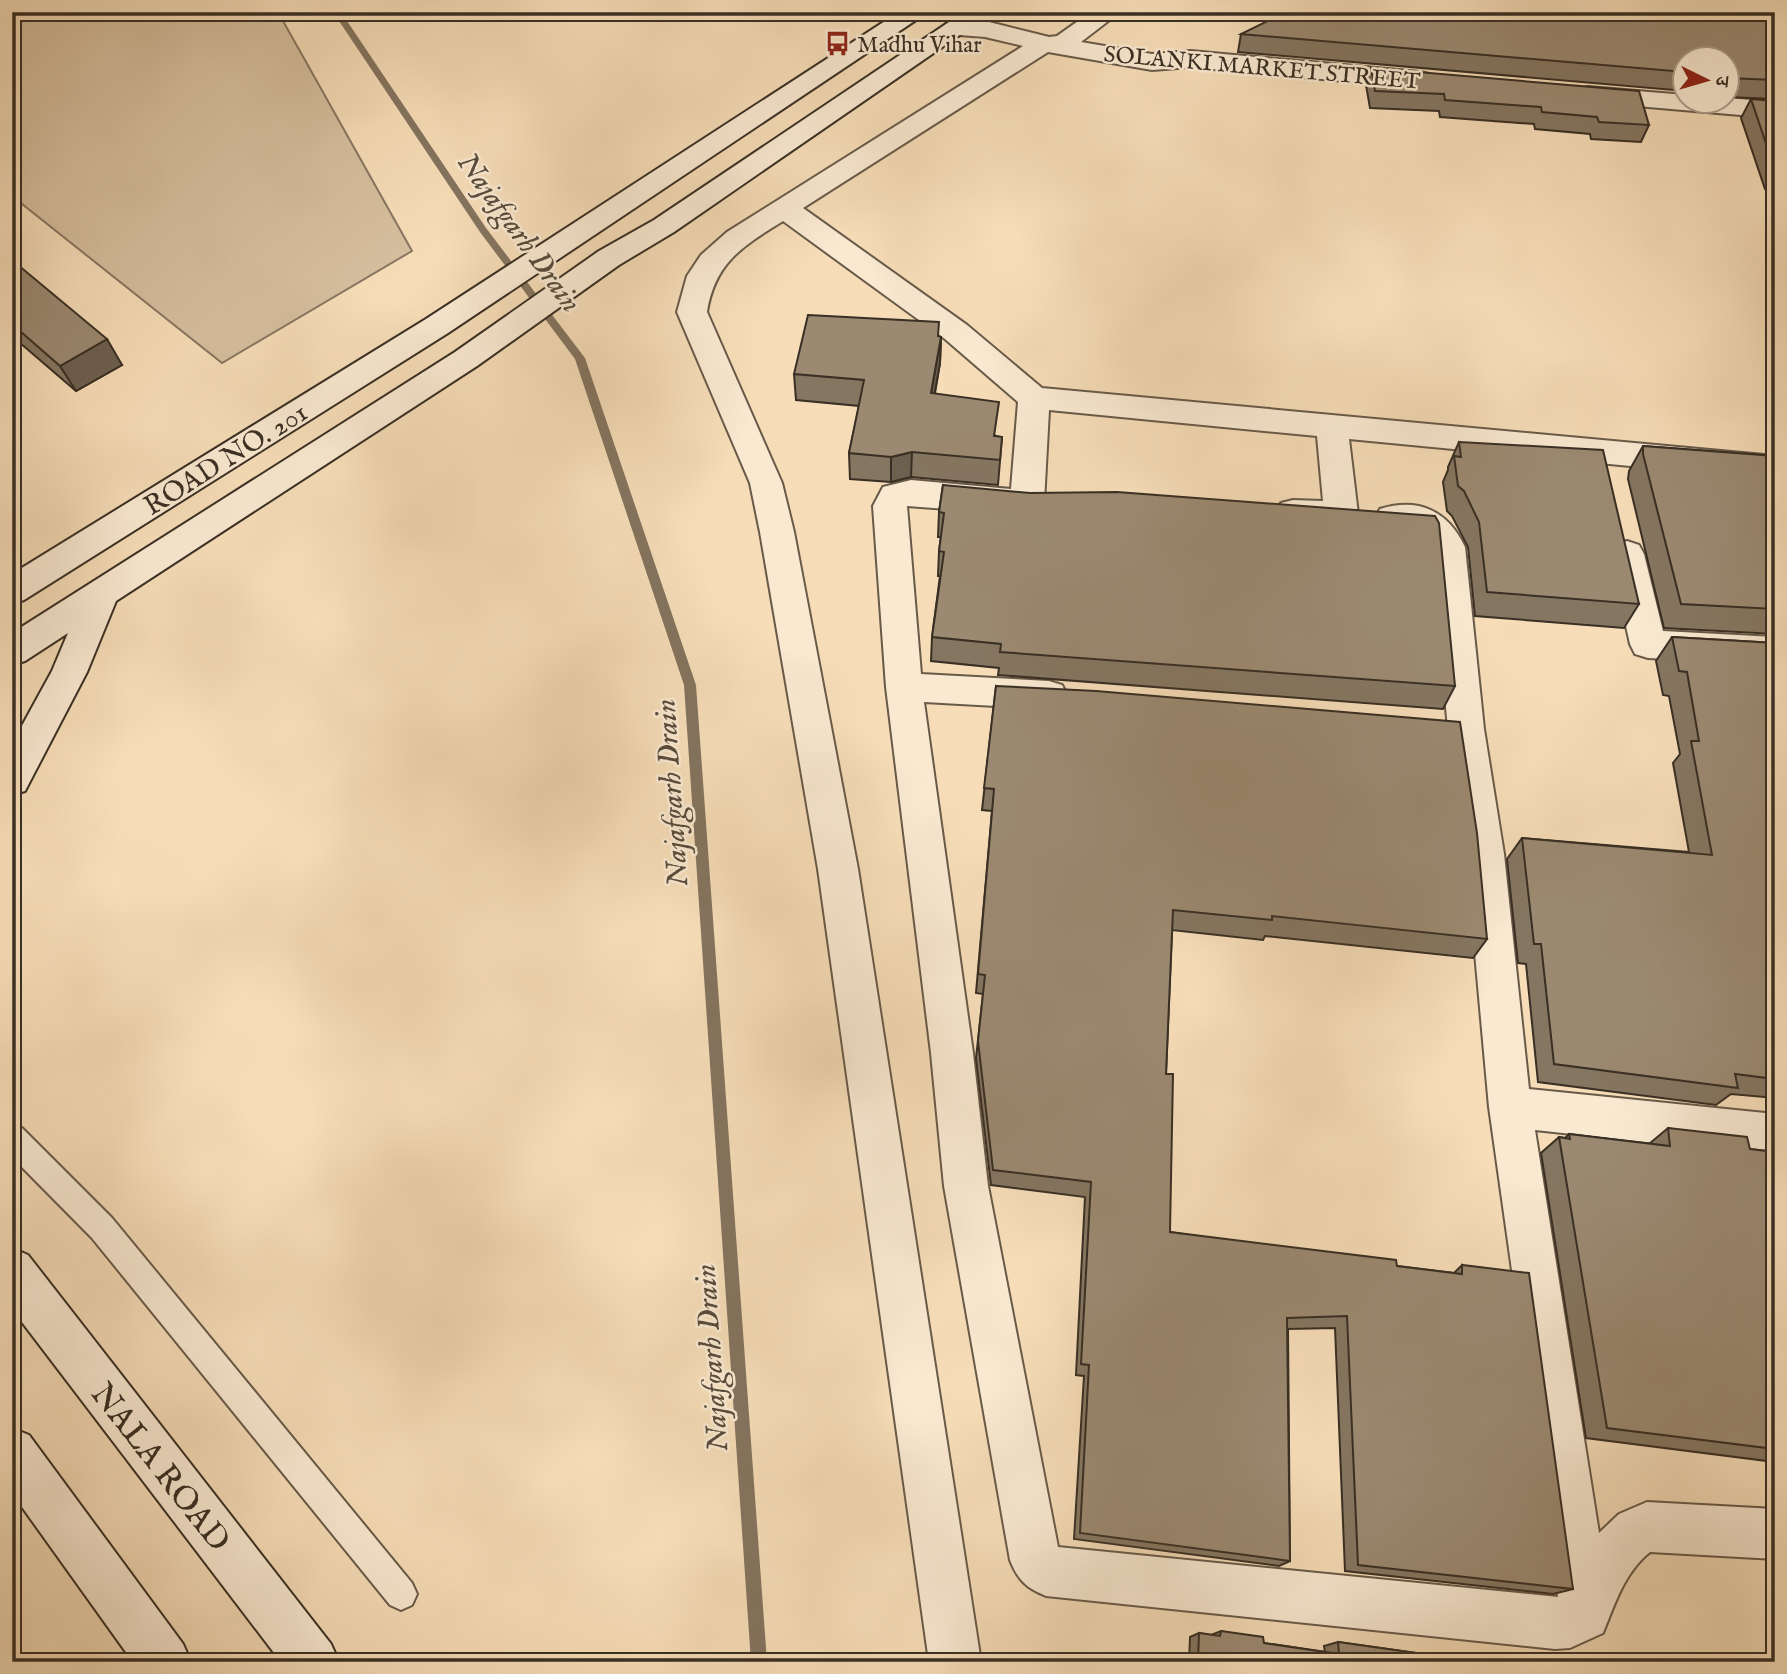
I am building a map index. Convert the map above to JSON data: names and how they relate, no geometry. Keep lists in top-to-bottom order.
{
  "streets": {
    "street": ["SOLANKI MARKET STREET", "ROAD NO. 201", "NALA ROAD"]
  },
  "water": ["Najafgarh Drain"],
  "places": {
    "bus stop": ["Madhu Vihar"]
  },
  "north": "right"
}
